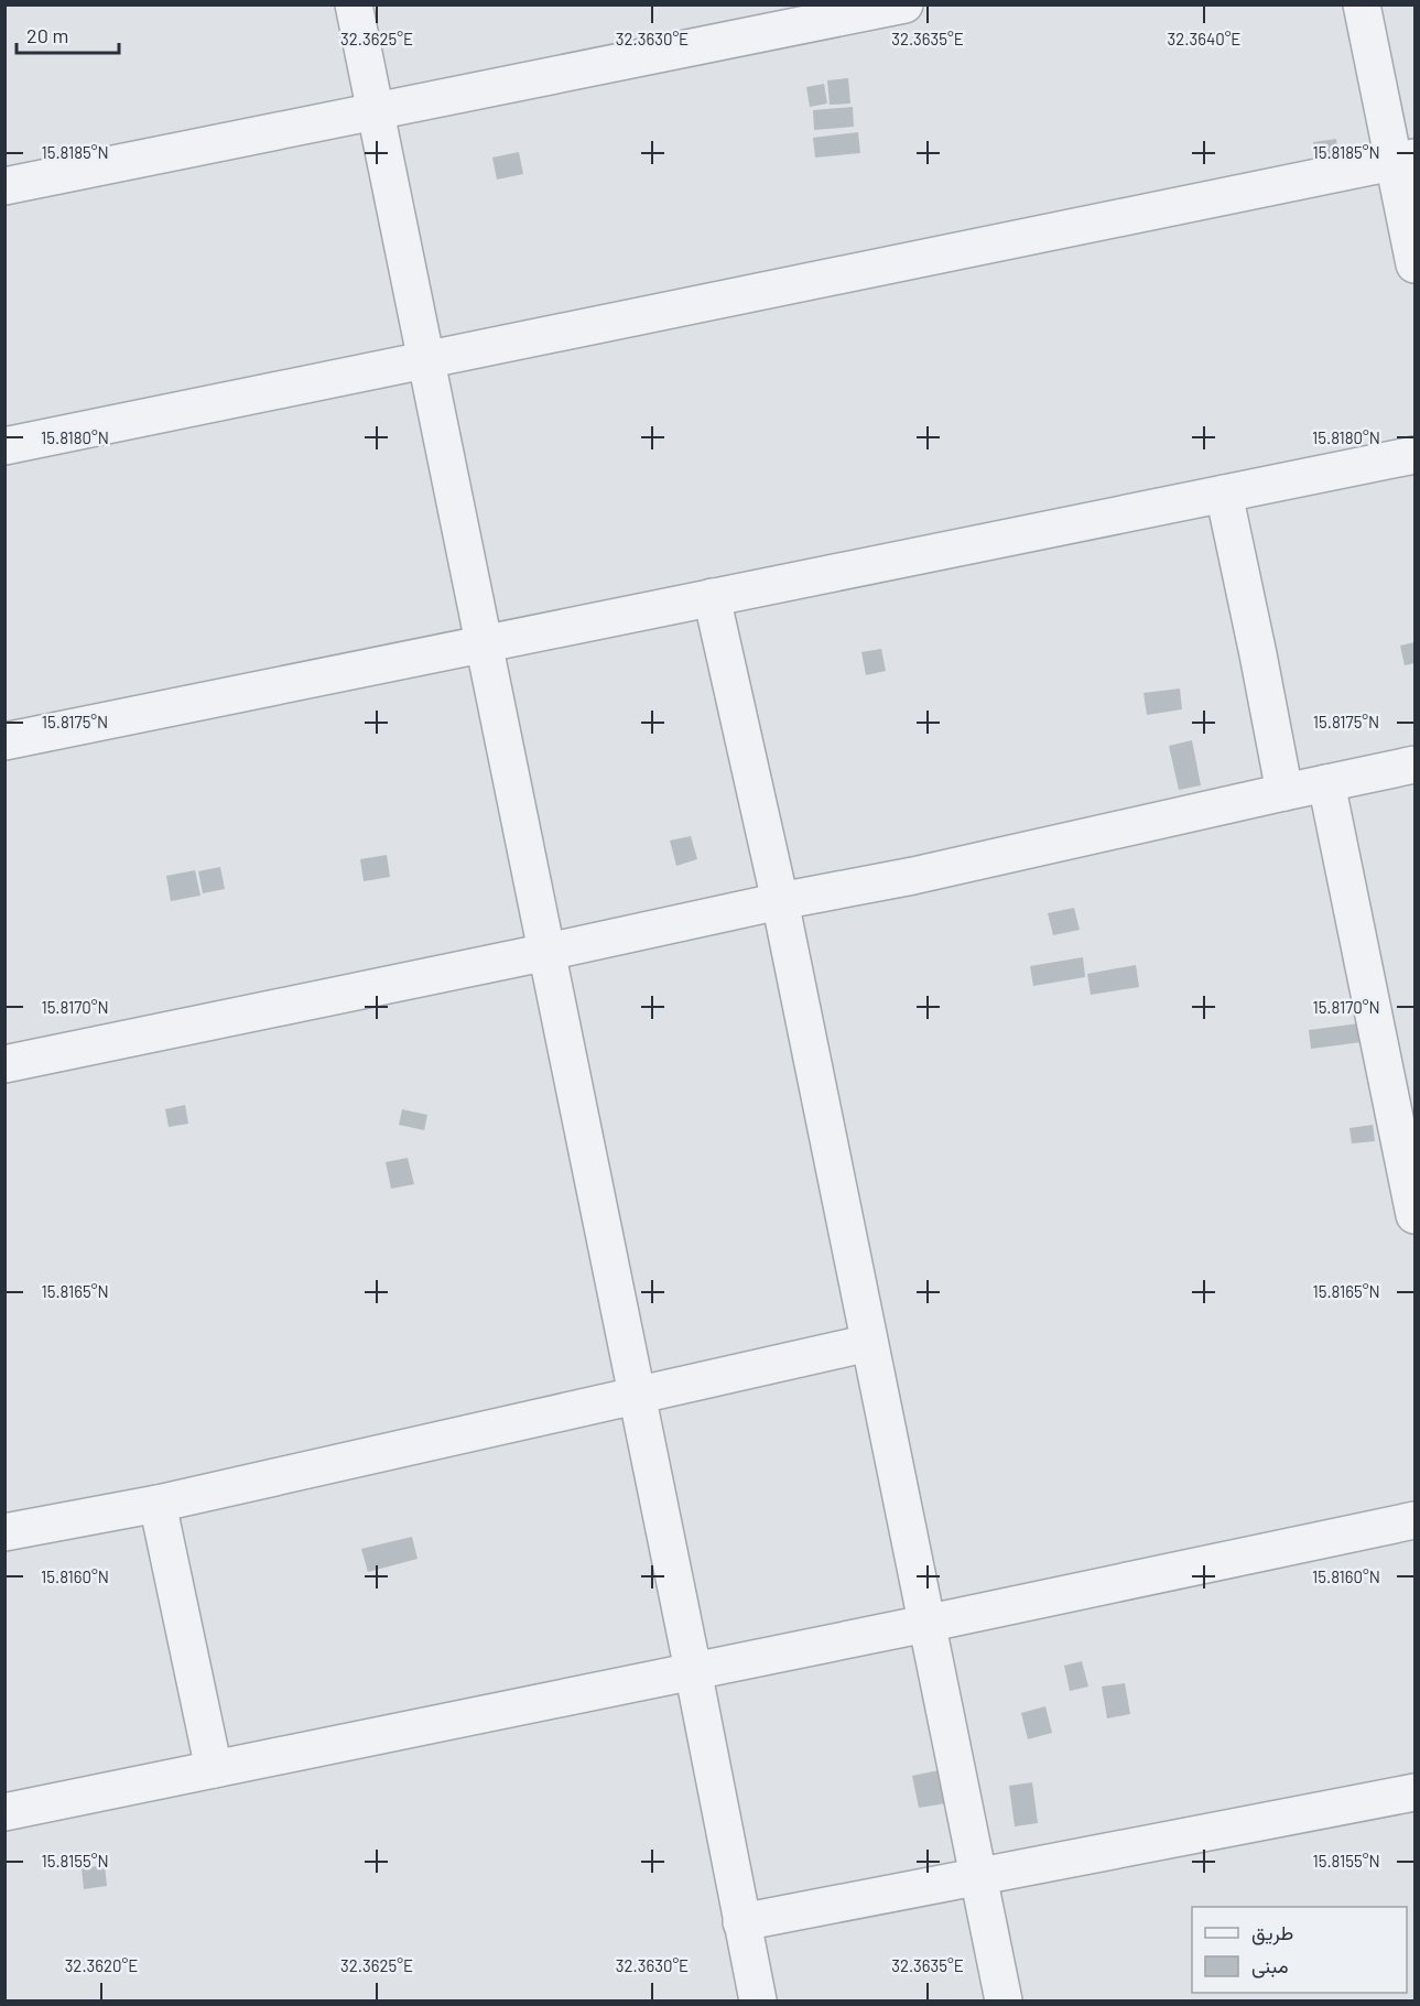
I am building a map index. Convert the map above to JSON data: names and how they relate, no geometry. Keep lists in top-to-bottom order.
{
  "legend": ["طريق", "مبنى"],
  "scale_bar": "20 m",
  "coordinates": [
    "32.3625°E",
    "32.3630°E",
    "32.3635°E",
    "32.3640°E",
    "15.8185°N",
    "15.8180°N",
    "15.8175°N",
    "15.8170°N",
    "15.8165°N",
    "15.8160°N",
    "15.8155°N",
    "32.3620°E"
  ]
}
